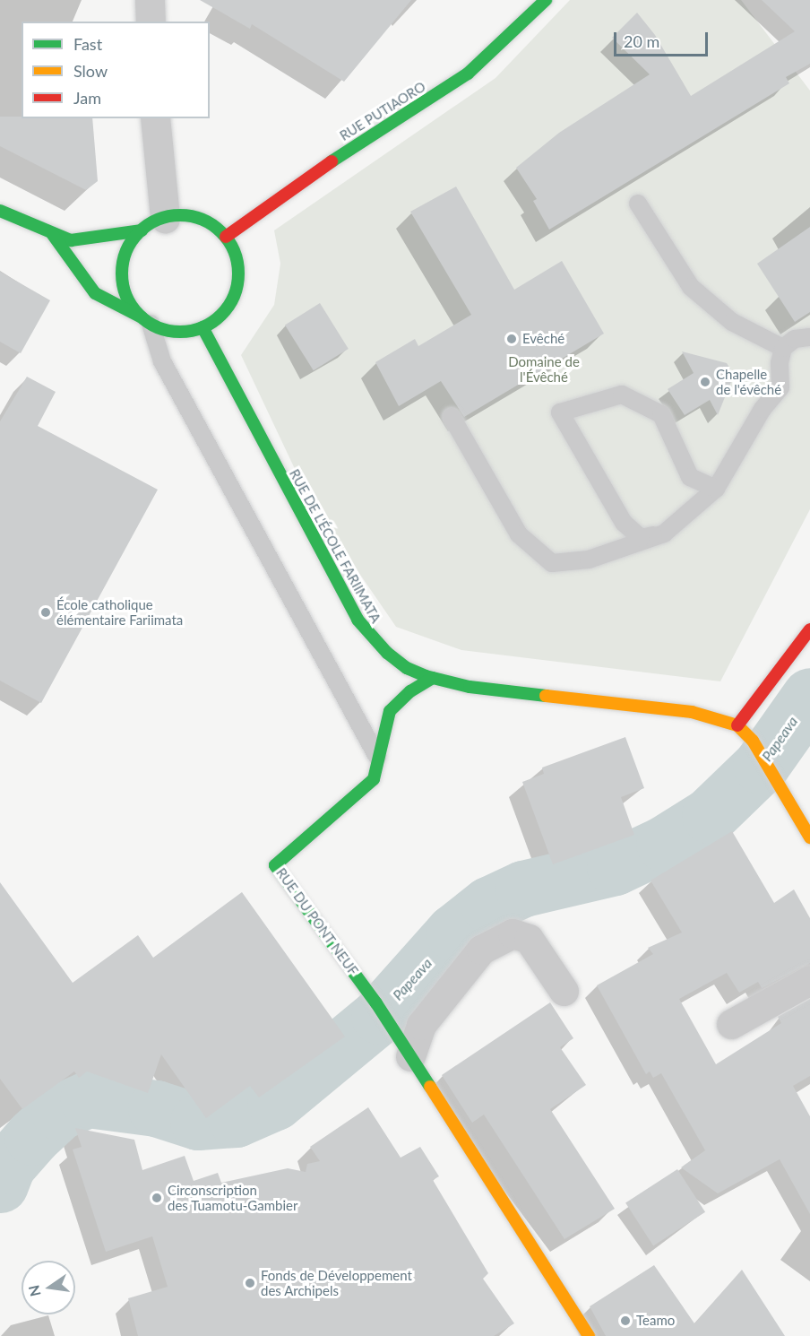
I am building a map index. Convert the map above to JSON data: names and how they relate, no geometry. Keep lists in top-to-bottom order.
{
  "streets": {
    "main road": ["RUE PUTIAORO", "RUE DE L'ÉCOLE FARIIMATA", "RUE DU PONT NEUF"]
  },
  "crossings": [
    ["RUE PUTIAORO", "RUE DE L'ÉCOLE FARIIMATA"],
    ["RUE DE L'ÉCOLE FARIIMATA", "RUE DU PONT NEUF"]
  ],
  "water": ["Papeava"],
  "parks": ["Domaine de l'Évêché"],
  "places": [
    "Evêché",
    "Chapelle de l'évêché",
    "École catholique élémentaire Fariimata",
    "Circonscription des Tuamotu-Gambier",
    "Fonds de Développement des Archipels",
    "Teamo"
  ],
  "legend": ["Fast", "Slow", "Jam"],
  "scale_bar": "20 m",
  "north": "left"
}
